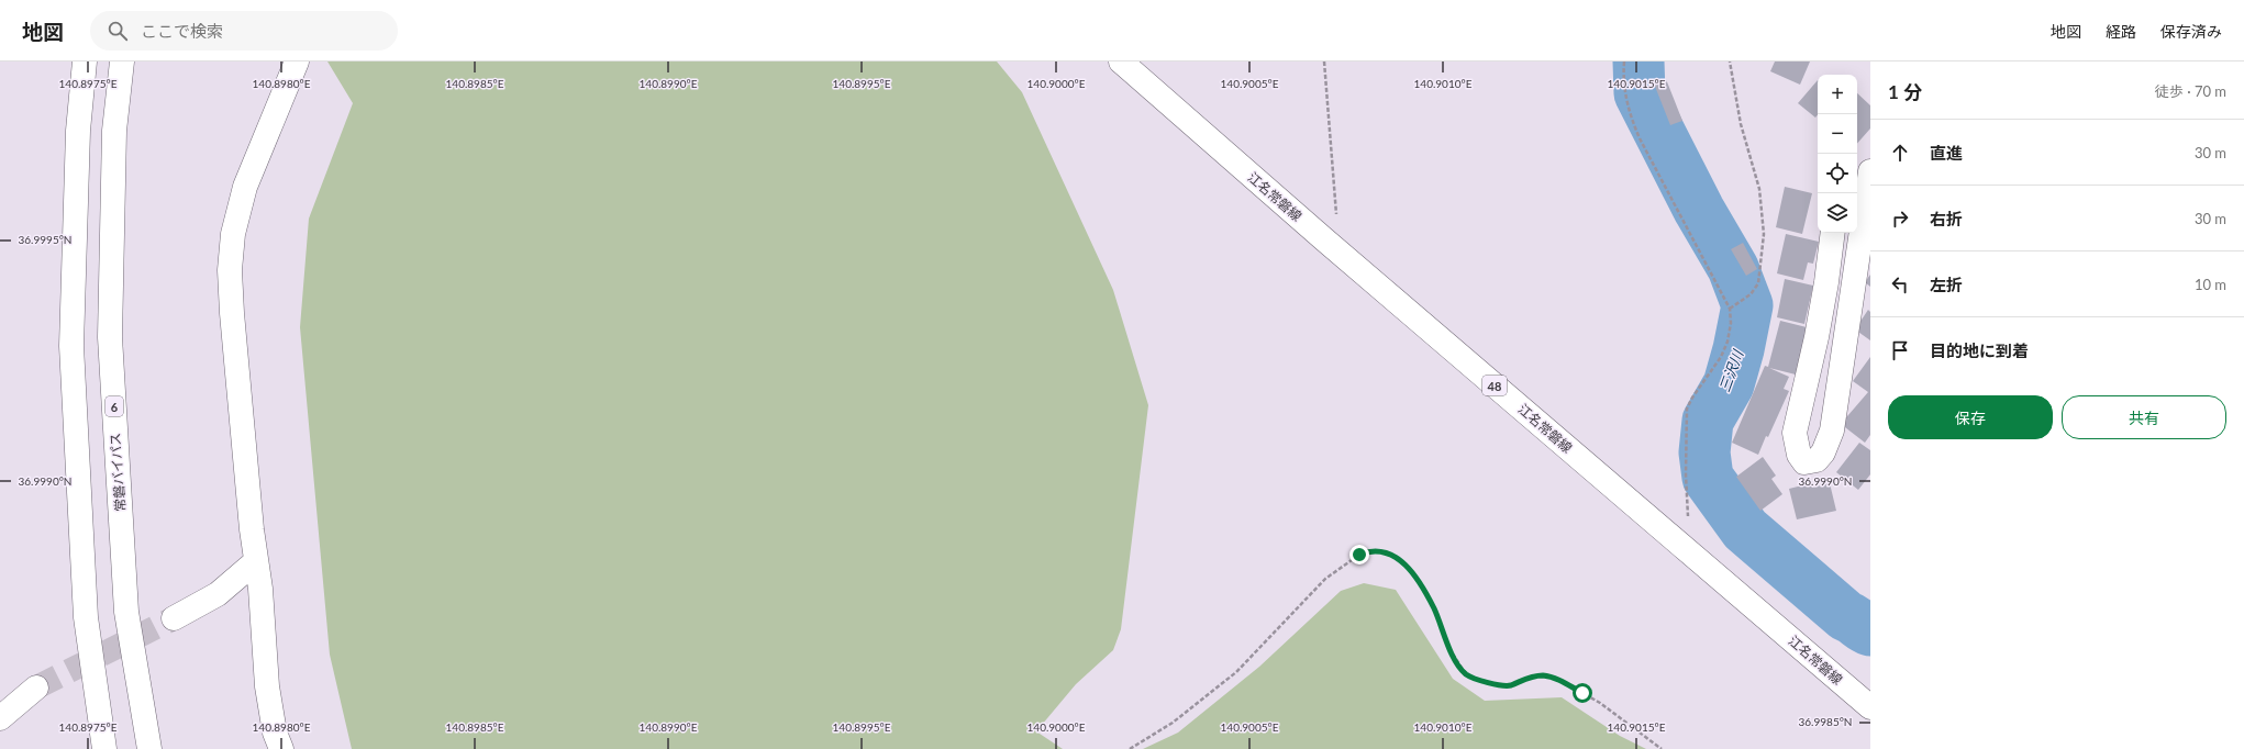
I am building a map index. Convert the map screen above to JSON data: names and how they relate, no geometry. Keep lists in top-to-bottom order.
{
  "streets": {
    "main road": [
      "江名常磐線",
      "48",
      "6",
      "常磐バイパス"
    ]
  },
  "water": ["三沢川"],
  "page": {
    "header": "地図",
    "search": "ここで検索",
    "nav": ["地図", "経路", "保存済み"],
    "heading": ["1 分", "徒歩 · 70 m"],
    "map_buttons": ["+", "−"],
    "list": [
      ["直進", "30 m"],
      ["右折", "30 m"],
      ["左折", "10 m"],
      "目的地に到着"
    ],
    "buttons": ["保存", "共有"]
  },
  "coordinates": [
    "140.8975°E",
    "140.8980°E",
    "140.8985°E",
    "140.8990°E",
    "140.8995°E",
    "140.9000°E",
    "140.9005°E",
    "140.9010°E",
    "140.9015°E",
    "36.9995°N",
    "36.9990°N",
    "36.9985°N"
  ]
}
